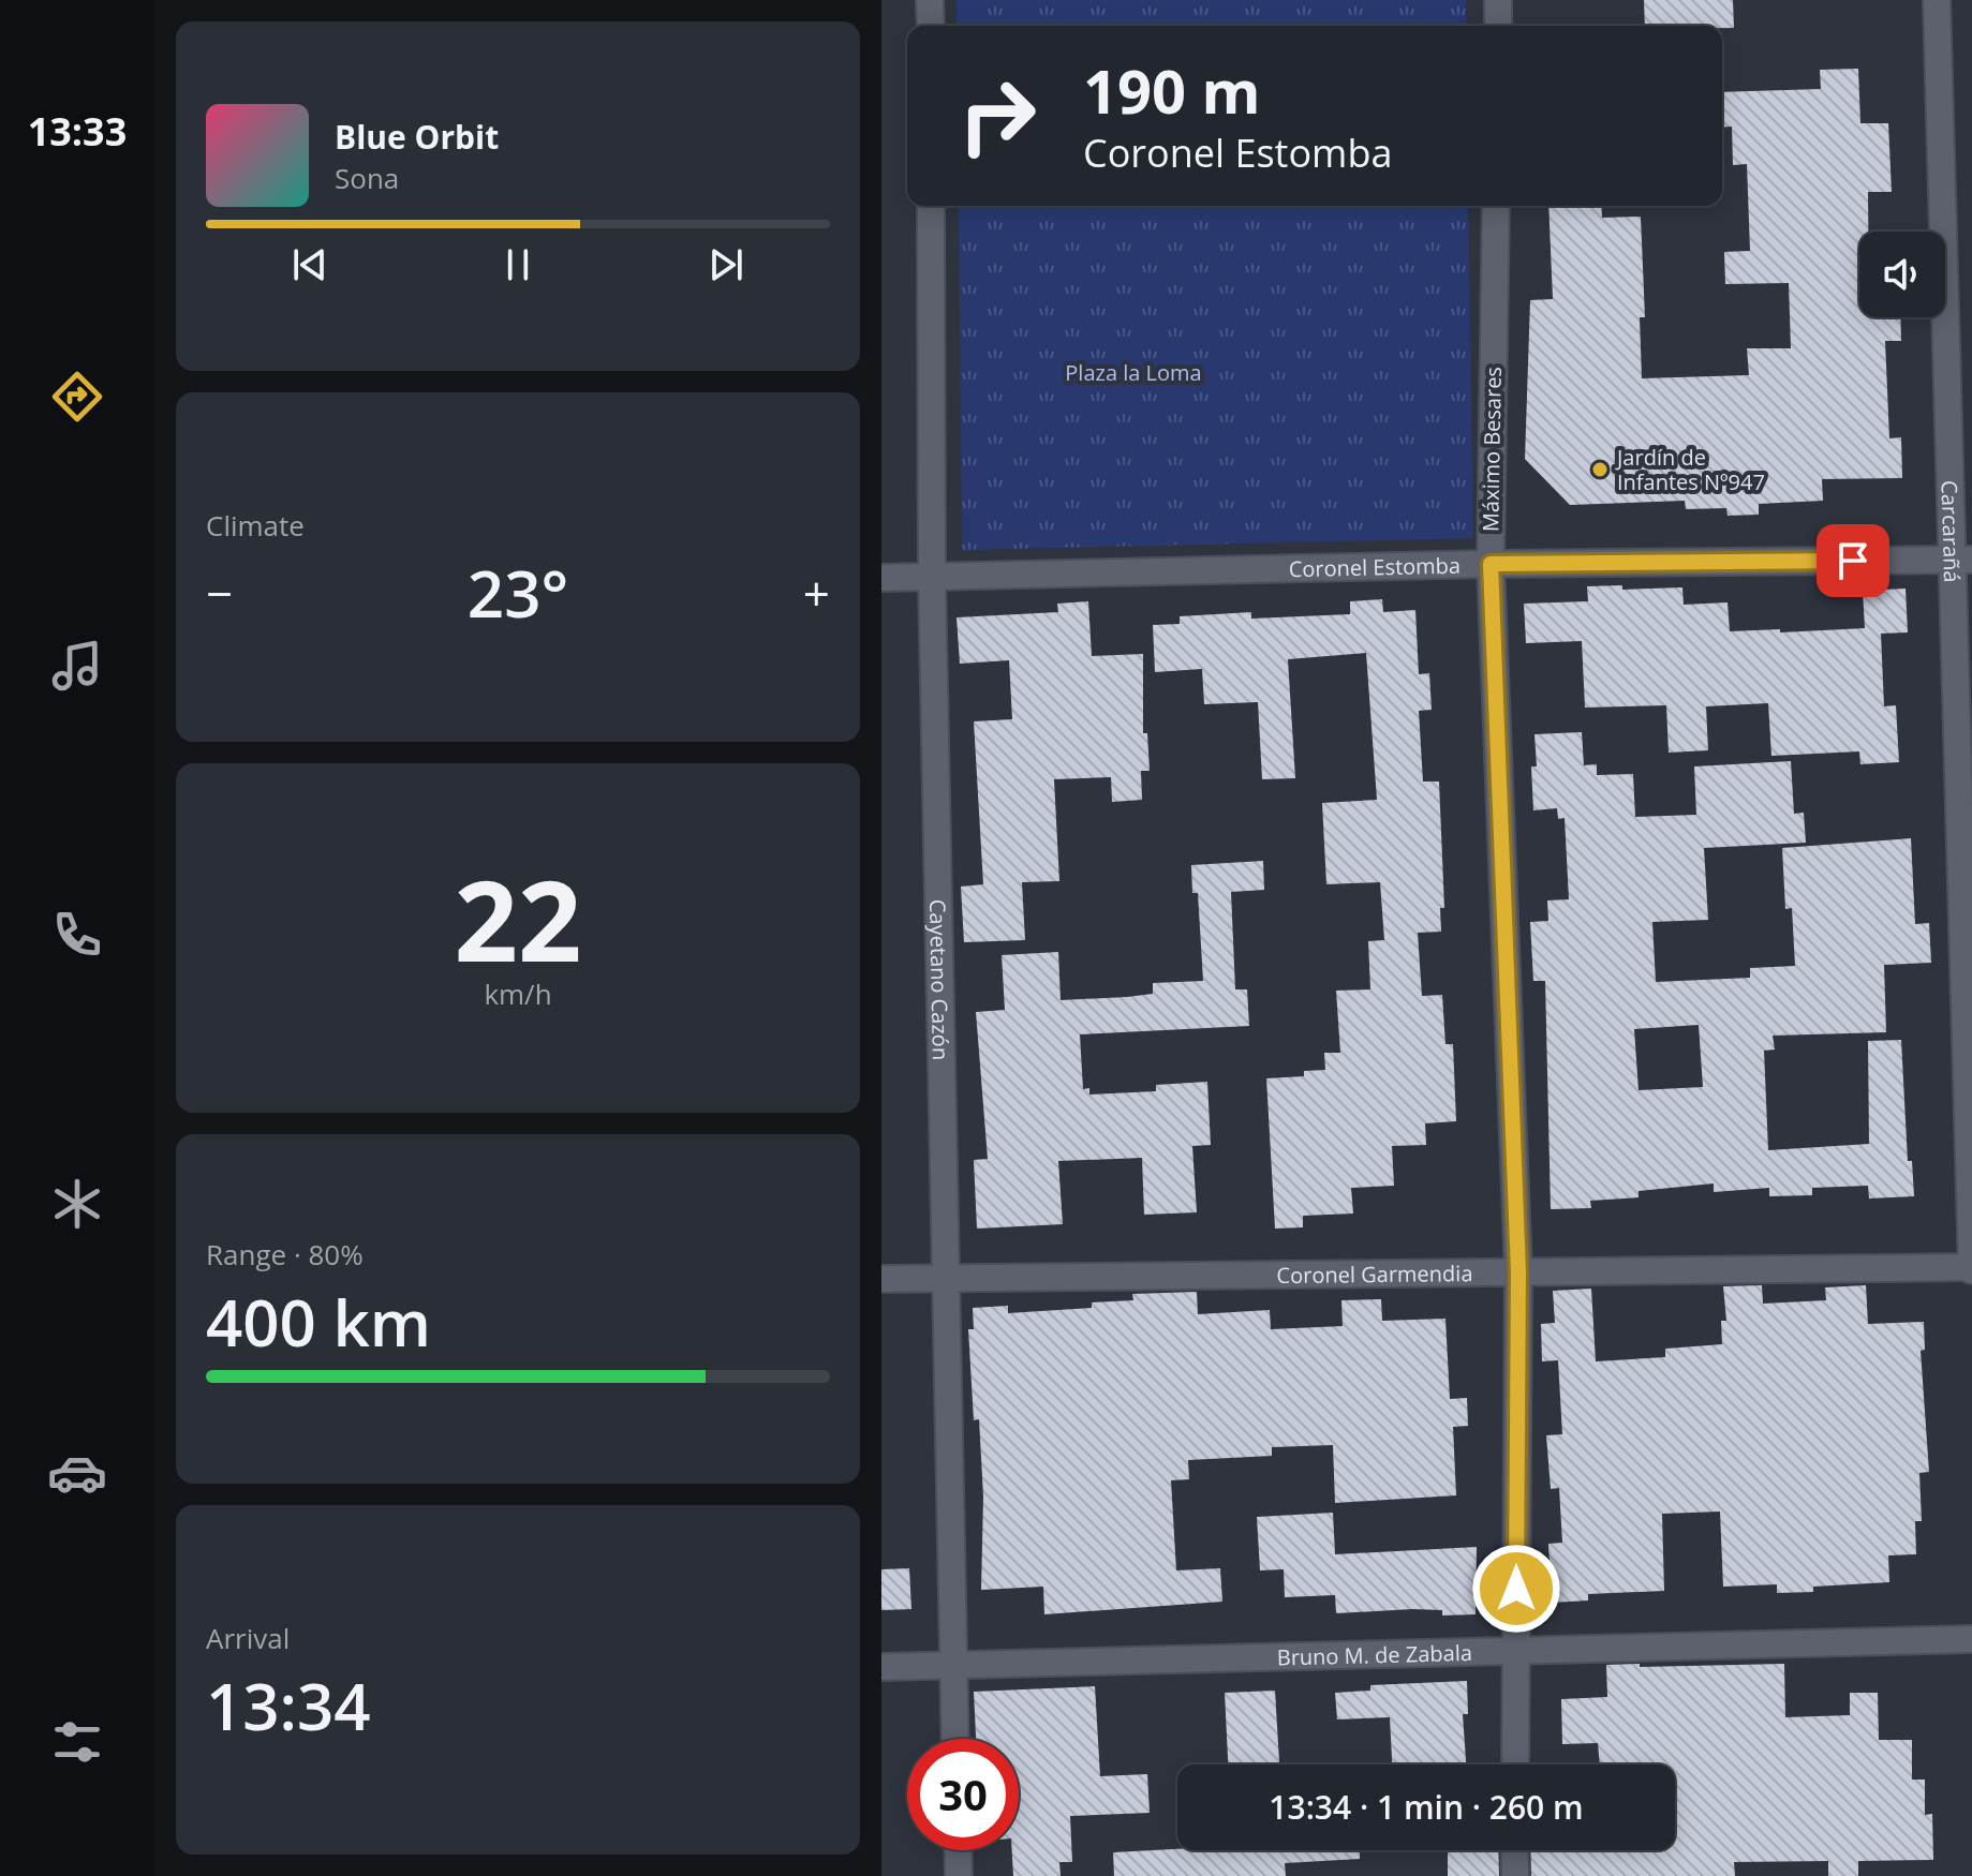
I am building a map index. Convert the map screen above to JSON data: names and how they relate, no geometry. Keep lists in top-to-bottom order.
{
  "streets": {
    "street": [
      "Máximo Besares",
      "Carcarañá",
      "Coronel Estomba",
      "Cayetano Cazón",
      "Coronel Garmendia",
      "Bruno M. de Zabala"
    ]
  },
  "crossings": [
    ["Máximo Besares", "Coronel Estomba"],
    ["Máximo Besares", "Coronel Garmendia"],
    ["Máximo Besares", "Bruno M. de Zabala"],
    ["Carcarañá", "Coronel Estomba"],
    ["Carcarañá", "Coronel Garmendia"],
    ["Coronel Estomba", "Cayetano Cazón"],
    ["Cayetano Cazón", "Coronel Garmendia"],
    ["Cayetano Cazón", "Bruno M. de Zabala"]
  ],
  "parks": ["Plaza la Loma"],
  "places": ["Jardín de Infantes Nº947"],
  "page": {
    "tabs": "13:33",
    "turn": ["190 m", "Coronel Estomba"],
    "song": ["Blue Orbit", "Sona"],
    "tile": [
      "Climate",
      ["22", "km/h"],
      ["Range · 80%", "400 km"],
      ["Arrival", "13:34"]
    ],
    "heat": ["−", "23°", "+"],
    "limit": "30",
    "trip": "13:34 · 1 min · 260 m"
  }
}
